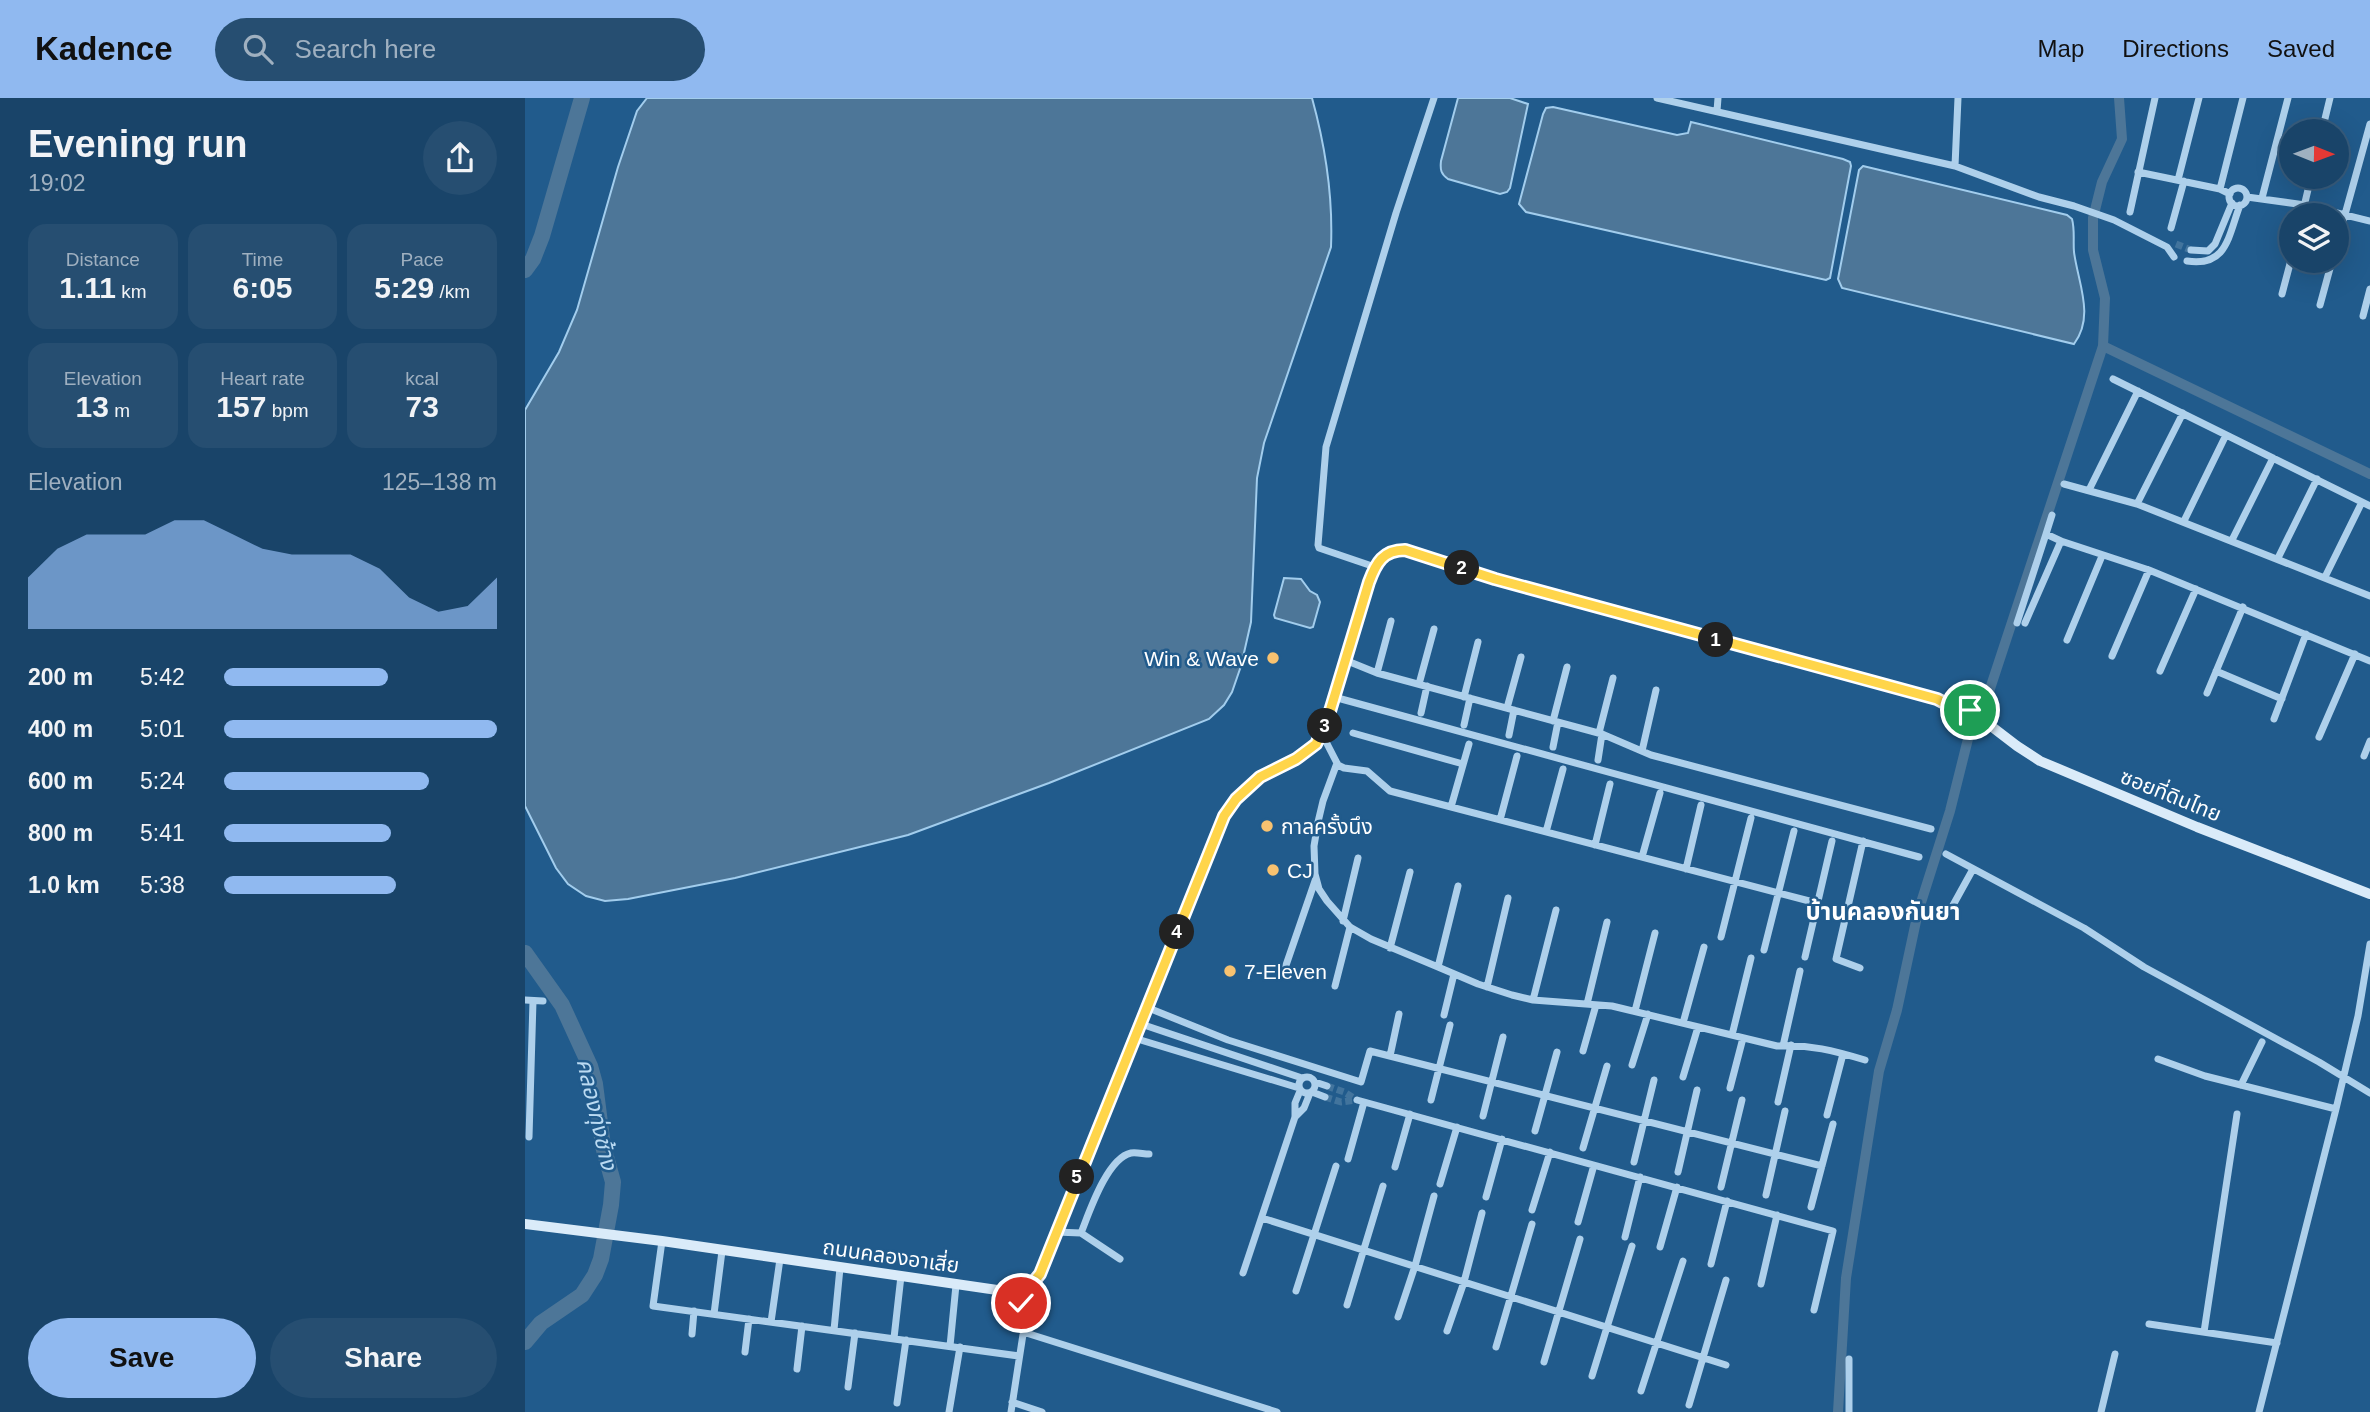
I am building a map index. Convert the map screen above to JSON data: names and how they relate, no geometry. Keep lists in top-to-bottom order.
{
  "streets": {
    "street": ["ซอยที่ดินไทย", "ถนนคลองอาเสี่ย"]
  },
  "districts": ["บ้านคลองกันยา"],
  "water": ["คลองทุ่งช้าง"],
  "places": [
    "Win & Wave",
    "กาลครั้งนึง",
    "CJ",
    "7-Eleven"
  ],
  "north": "right",
  "page": {
    "header": "Kadence",
    "search": "Search here",
    "nav": ["Map", "Directions", "Saved"],
    "heading": ["Evening run", "19:02"],
    "stats": [
      ["Distance", "1.11 km"],
      ["Time", "6:05"],
      ["Pace", "5:29 /km"],
      ["Elevation", "13 m"],
      ["Heart rate", "157 bpm"],
      ["kcal", "73"]
    ],
    "chart": ["Elevation", "125–138 m"],
    "pins": [
      "2",
      "1",
      "3",
      "4",
      "5"
    ],
    "list": [
      {
        "name": "200 m",
        "note": "5:42"
      },
      {
        "name": "400 m",
        "note": "5:01"
      },
      {
        "name": "600 m",
        "note": "5:24"
      },
      {
        "name": "800 m",
        "note": "5:41"
      },
      {
        "name": "1.0 km",
        "note": "5:38"
      }
    ],
    "buttons": ["Save", "Share"]
  }
}
